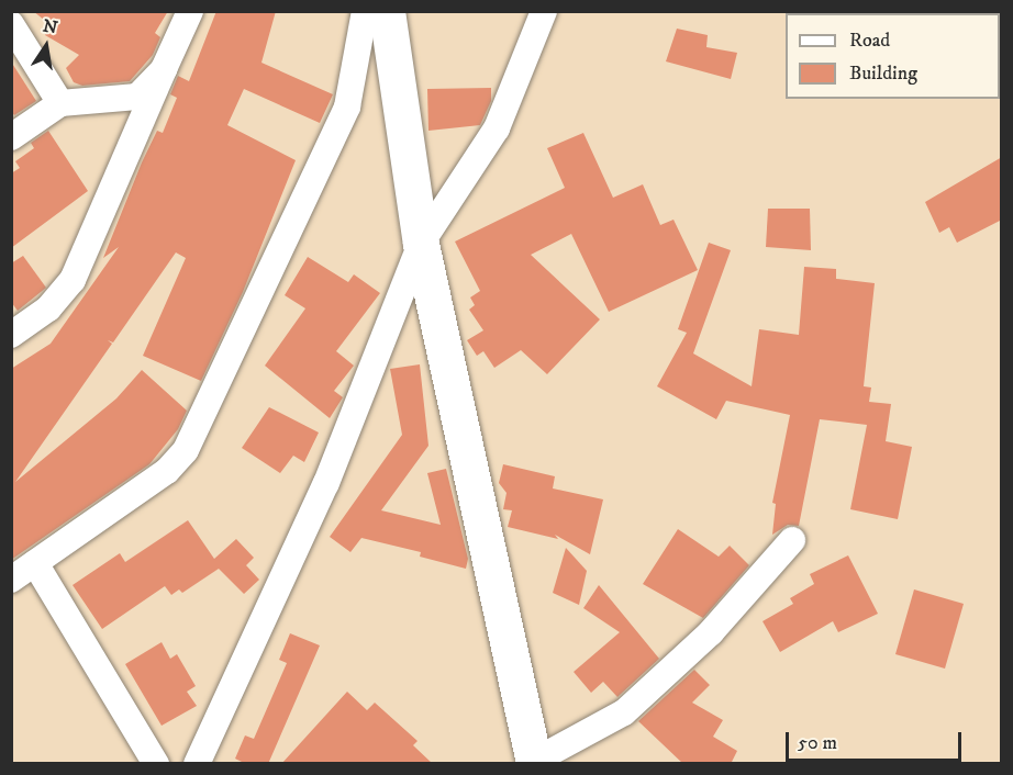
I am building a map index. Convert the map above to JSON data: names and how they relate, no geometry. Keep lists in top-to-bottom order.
{
  "legend": ["Road", "Building"],
  "scale_bar": "50 m",
  "north": "top"
}
